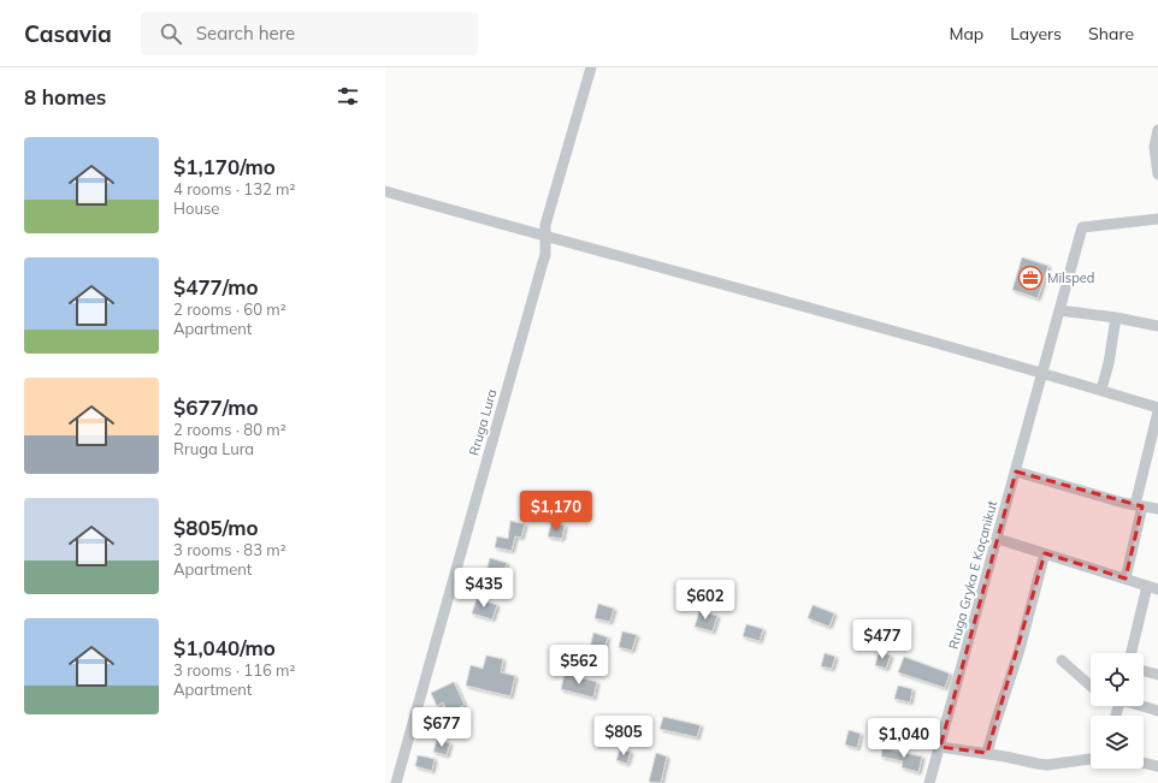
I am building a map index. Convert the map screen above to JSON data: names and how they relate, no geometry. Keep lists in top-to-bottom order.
{
  "streets": {
    "street": ["Rruga Lura", "Rruga Gryka E Kaçanikut"]
  },
  "places": {
    "office": ["Milsped"]
  },
  "page": {
    "header": "Casavia",
    "search": "Search here",
    "nav": ["Map", "Layers", "Share"],
    "heading": "8 homes",
    "list": [
      {
        "name": "$1,170/mo",
        "note": "4 rooms · 132 m² · House"
      },
      {
        "name": "$477/mo",
        "note": "2 rooms · 60 m² · Apartment"
      },
      {
        "name": "$677/mo",
        "note": "2 rooms · 80 m² · Rruga Lura"
      },
      {
        "name": "$805/mo",
        "note": "3 rooms · 83 m² · Apartment"
      },
      {
        "name": "$1,040/mo",
        "note": "3 rooms · 116 m² · Apartment"
      }
    ],
    "price": [
      "$1,170",
      "$435",
      "$602",
      "$477",
      "$562",
      "$677",
      "$805",
      "$1,040"
    ]
  }
}
